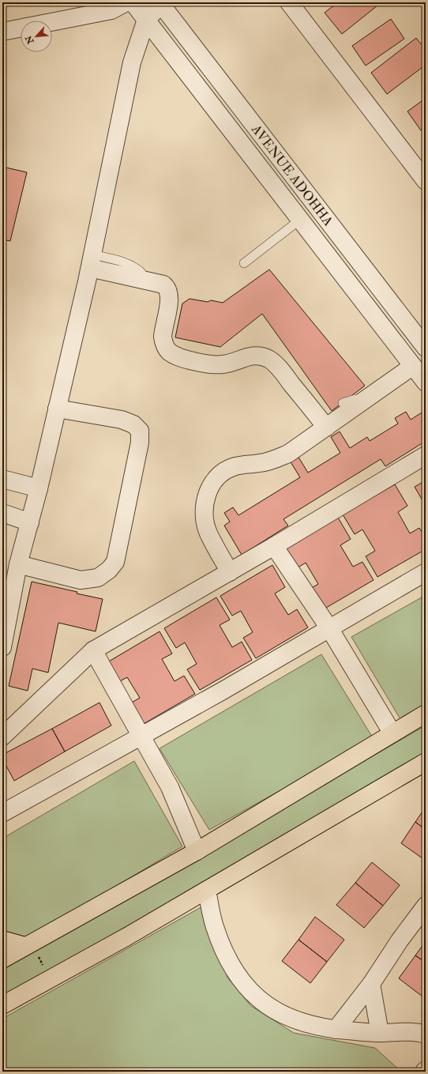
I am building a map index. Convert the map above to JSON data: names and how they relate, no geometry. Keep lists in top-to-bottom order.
{
  "streets": {
    "street": ["AVENUE ADOHHA"]
  },
  "north": "bottom left"
}
